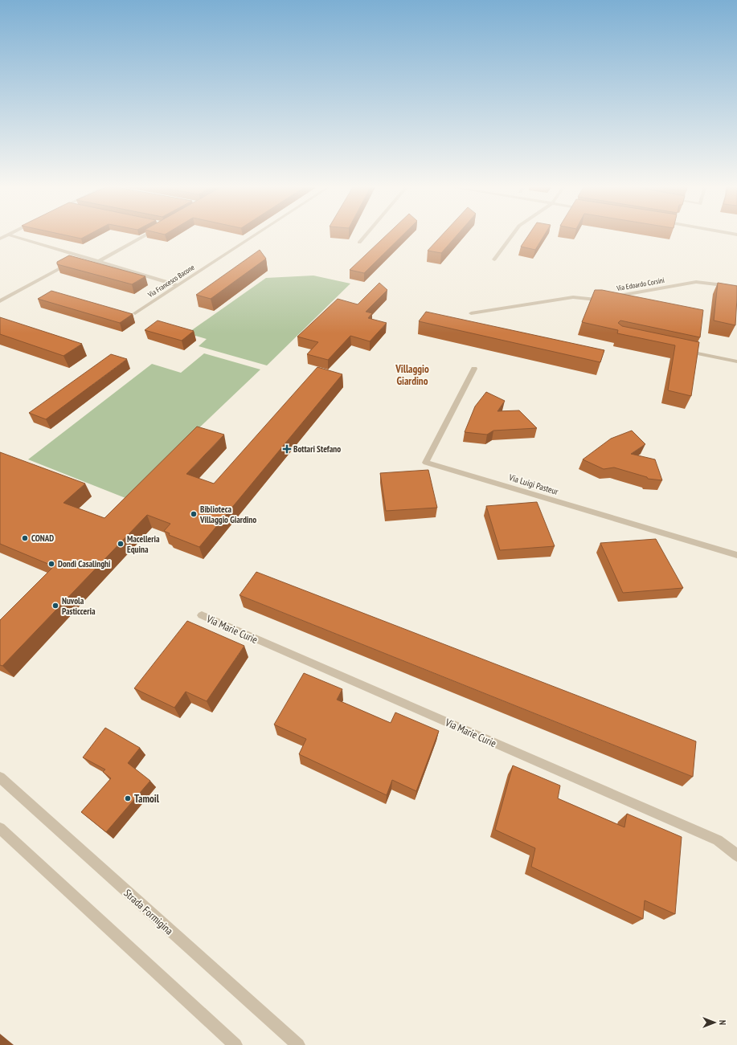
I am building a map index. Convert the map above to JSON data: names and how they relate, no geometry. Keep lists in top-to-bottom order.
{
  "streets": {
    "street": [
      "Via Francesco Bacone",
      "Via Edoardo Corsini",
      "Via Luigi Pasteur",
      "Via Marie Curie",
      "Strada Formigina"
    ]
  },
  "districts": ["Villaggio Giardino"],
  "places": {
    "health": ["Bottari Stefano"],
    "other": [
      "Biblioteca Villaggio Giardino",
      "CONAD",
      "Macelleria Equina",
      "Dondi Casalinghi",
      "Nuvola Pasticceria",
      "Tamoil"
    ]
  },
  "north": "right"
}
